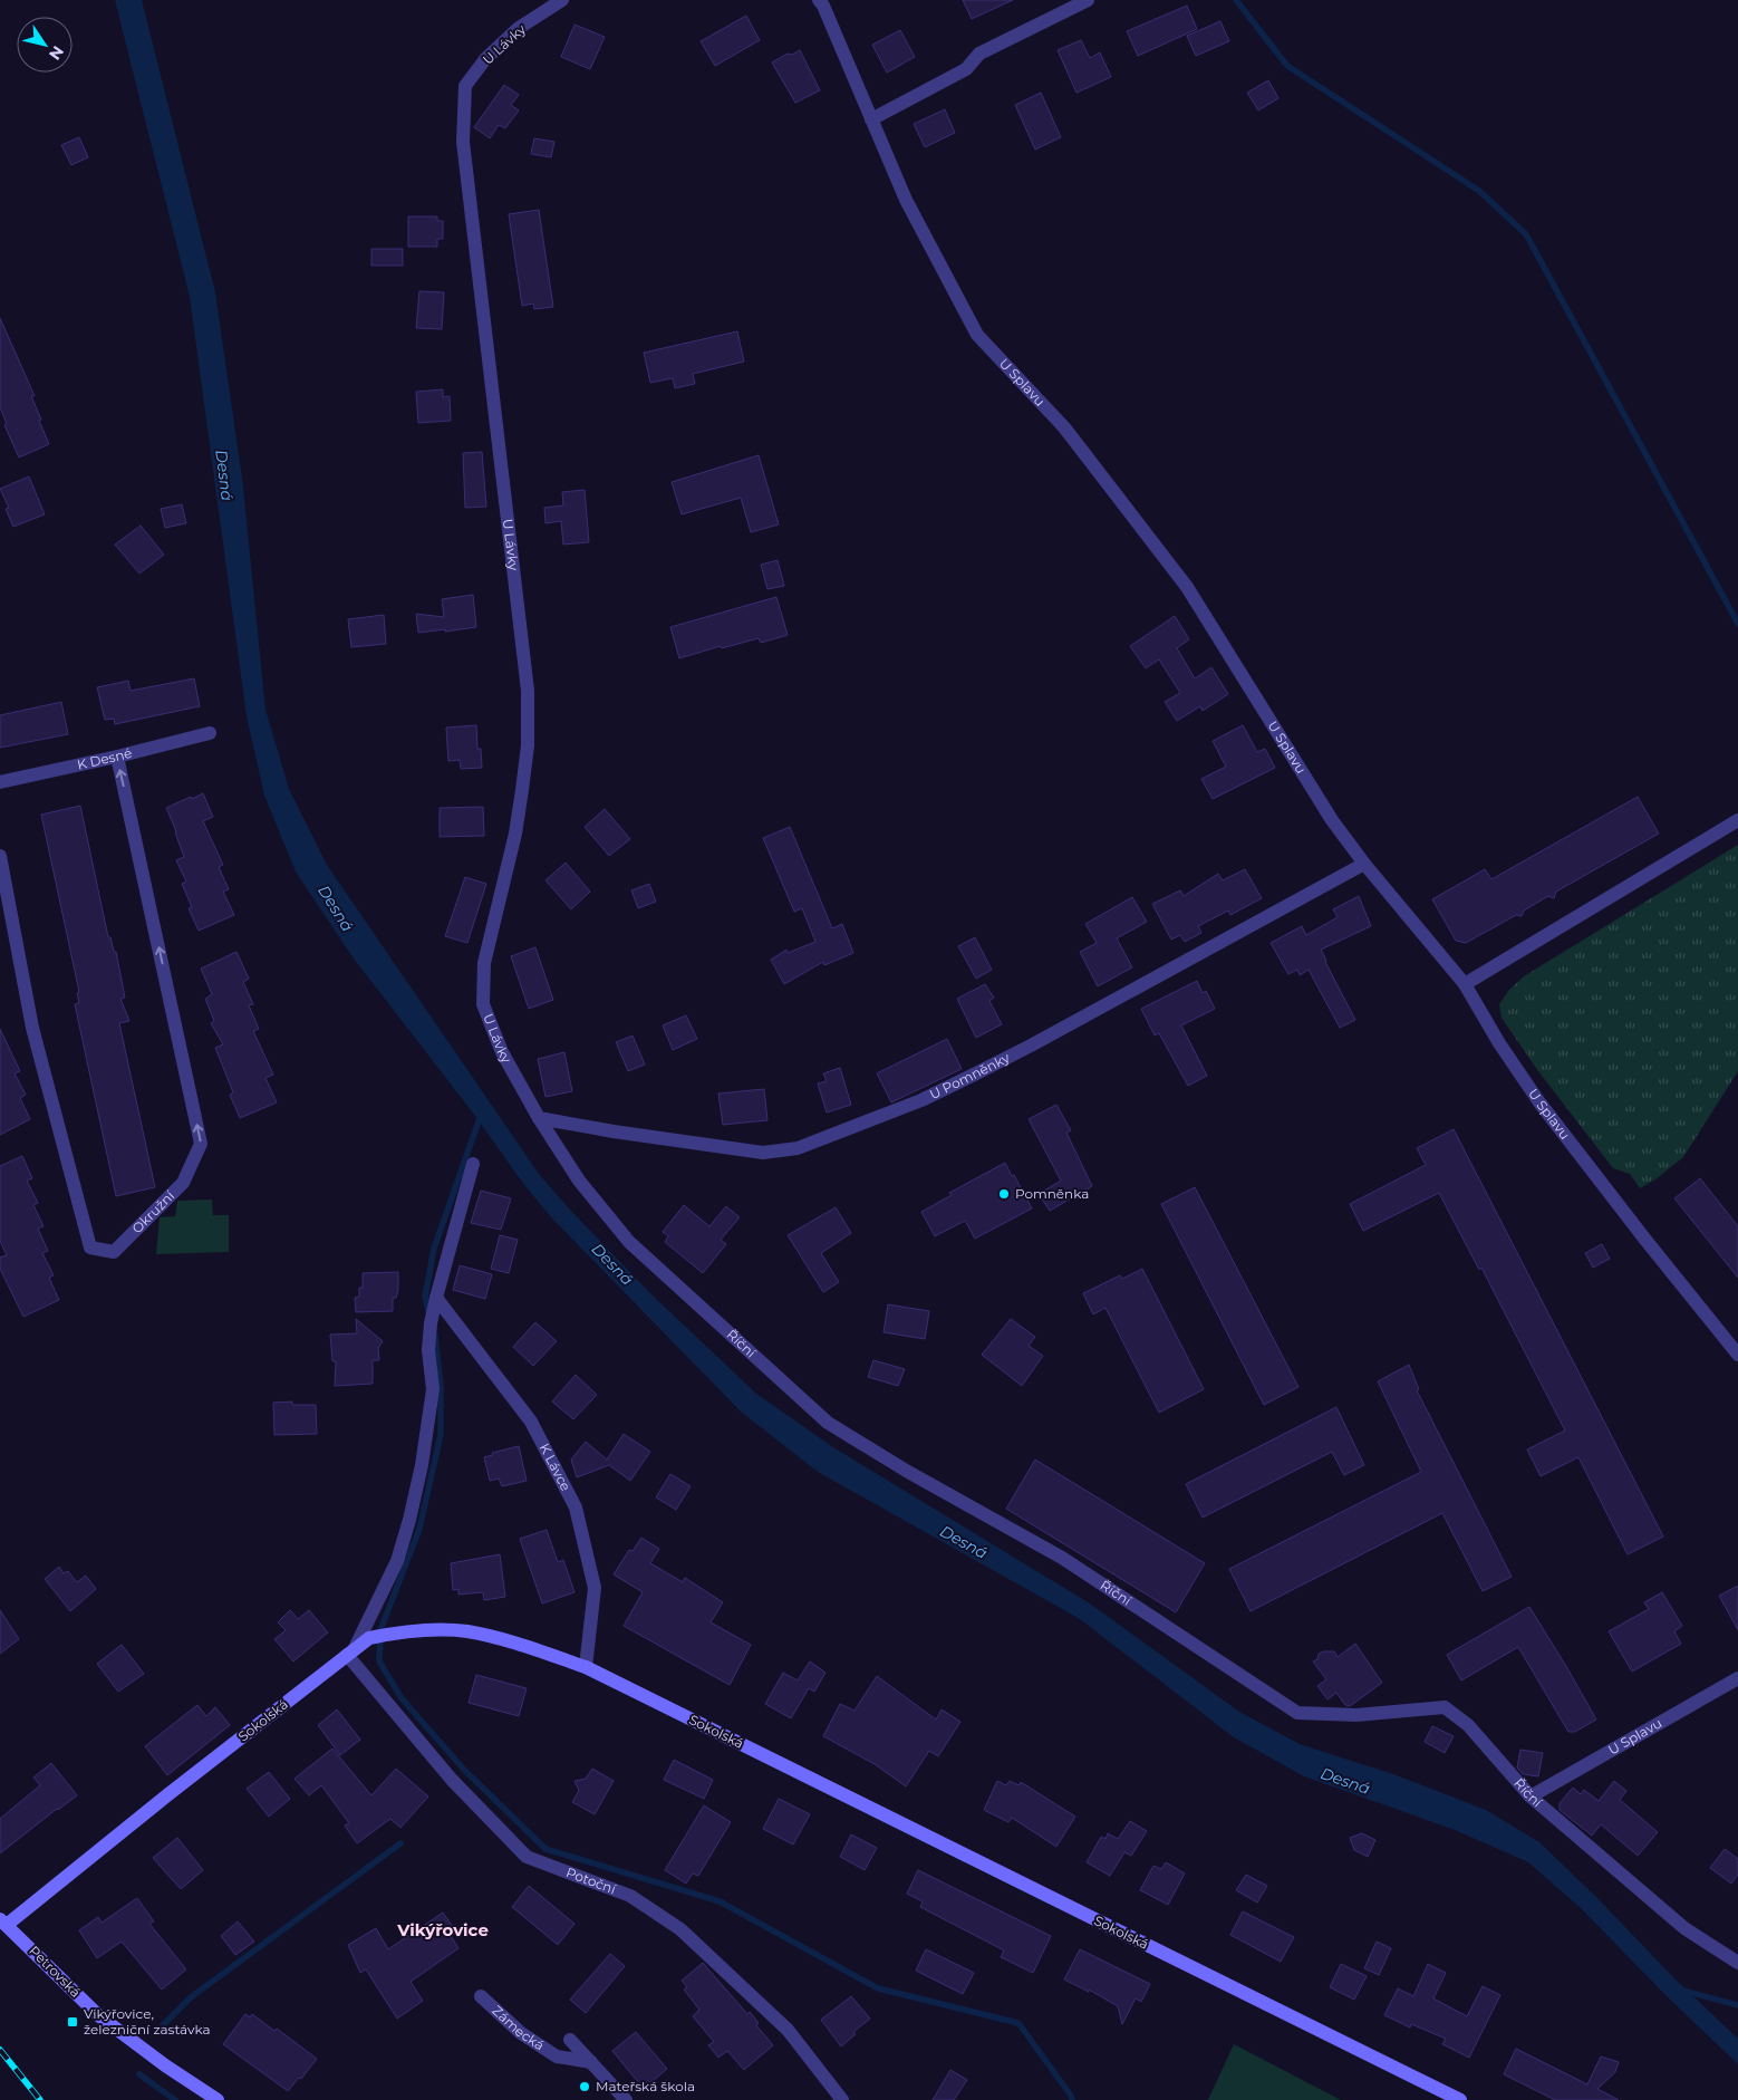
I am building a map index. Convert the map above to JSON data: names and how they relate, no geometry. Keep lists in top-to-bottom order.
{
  "streets": {
    "street": [
      "U Lávky",
      "U Splavu",
      "K Desné",
      "U Pomněnky",
      "Okružní",
      "Říční",
      "K Lávce",
      "Sokolská",
      "Potoční",
      "Petrovská",
      "Zámecká"
    ]
  },
  "crossings": [
    ["U Lávky", "U Pomněnky"],
    ["U Lávky", "Říční"],
    ["U Splavu", "U Pomněnky"],
    ["U Splavu", "Říční"],
    ["K Desné", "Okružní"],
    ["U Pomněnky", "Říční"],
    ["K Lávce", "Sokolská"],
    ["Sokolská", "Potoční"],
    ["Sokolská", "Petrovská"]
  ],
  "districts": ["Vikýřovice"],
  "water": ["Desná"],
  "places": {
    "other": ["Pomněnka", "Mateřská škola"],
    "transit": ["Vikýřovice, železniční zastávka"]
  },
  "north": "bottom right"
}
